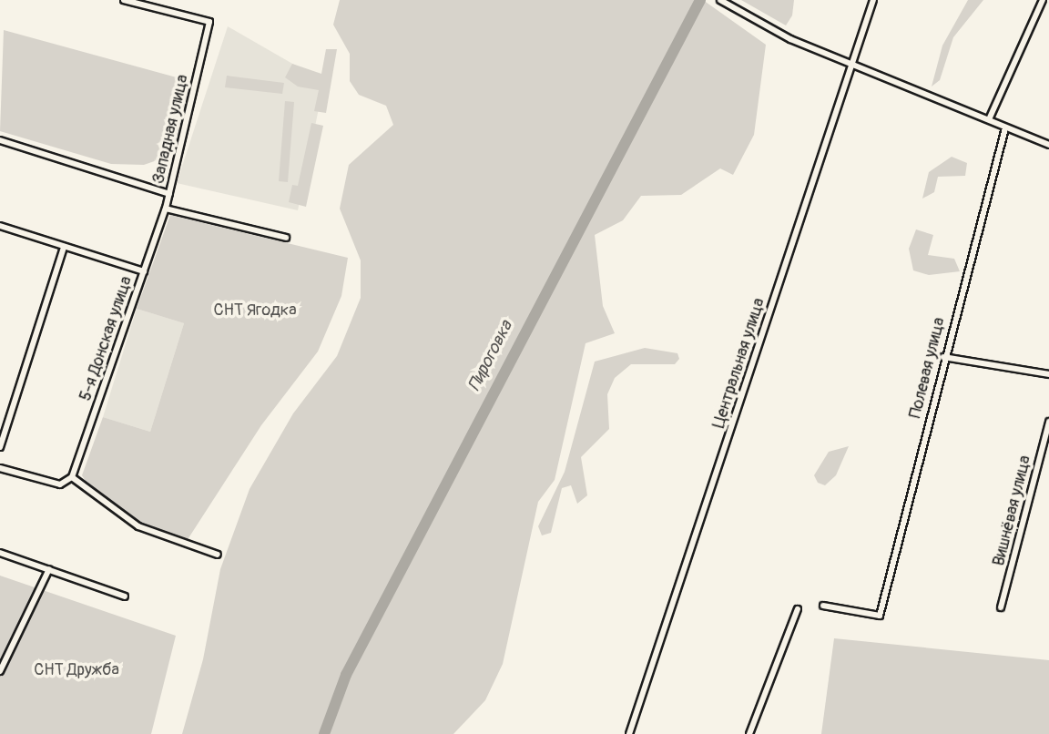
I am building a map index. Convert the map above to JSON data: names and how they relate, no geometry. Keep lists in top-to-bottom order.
{
  "streets": {
    "street": [
      "Западная улица",
      "5-я Донская улица",
      "Центральная улица",
      "Полевая улица",
      "Вишнёвая улица"
    ]
  },
  "crossings": [
    ["Западная улица", "5-я Донская улица"]
  ],
  "water": ["Пироговка"],
  "parks": ["СНТ Ягодка", "СНТ Дружба"]
}
